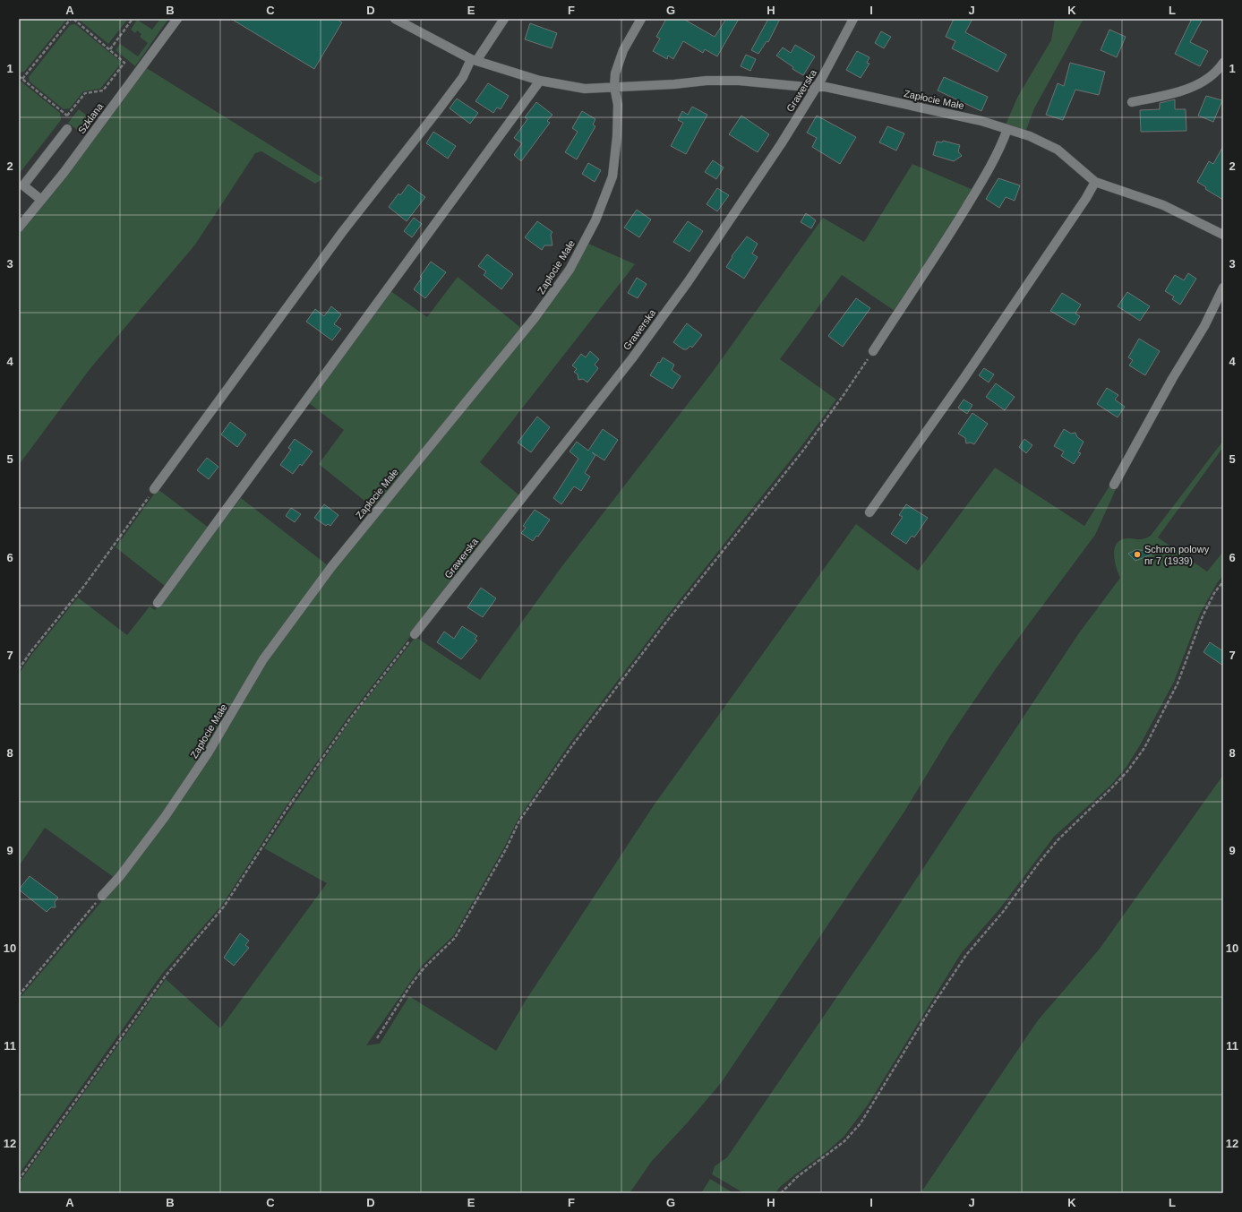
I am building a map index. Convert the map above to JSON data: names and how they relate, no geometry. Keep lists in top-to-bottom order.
{
  "streets": {
    "street": ["Grawerska", "Zapłocie Małe", "Szklana"]
  },
  "crossings": [
    ["Grawerska", "Zapłocie Małe"]
  ],
  "places": ["Schron polowy nr 7 (1939)"],
  "grid": {
    "columns": [
      "A",
      "B",
      "C",
      "D",
      "E",
      "F",
      "G",
      "H",
      "I",
      "J",
      "K",
      "L"
    ],
    "rows": [
      "1",
      "2",
      "3",
      "4",
      "5",
      "6",
      "7",
      "8",
      "9",
      "10",
      "11",
      "12"
    ]
  }
}
